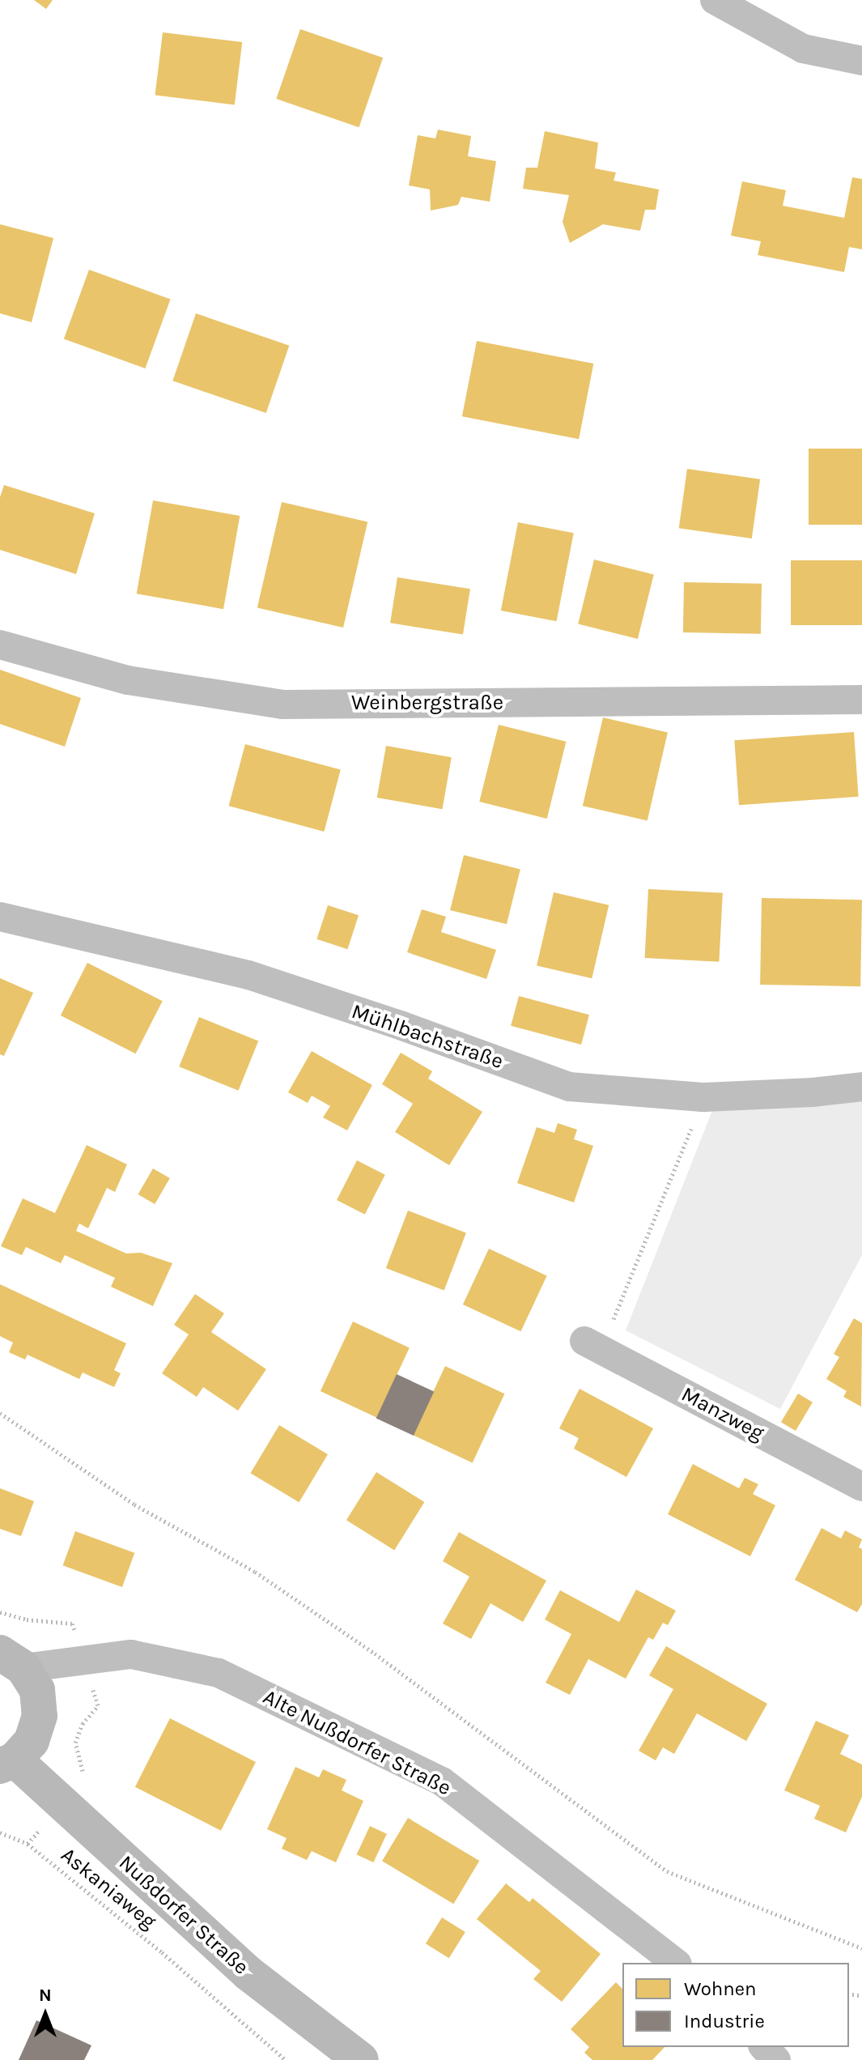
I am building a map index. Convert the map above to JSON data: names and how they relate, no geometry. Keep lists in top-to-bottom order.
{
  "streets": {
    "street": [
      "Weinbergstraße",
      "Mühlbachstraße",
      "Manzweg",
      "Alte Nußdorfer Straße",
      "Nußdorfer Straße"
    ],
    "path": ["Askaniaweg"]
  },
  "crossings": [
    ["Alte Nußdorfer Straße", "Nußdorfer Straße"]
  ],
  "legend": ["Wohnen", "Industrie"],
  "north": "top"
}
